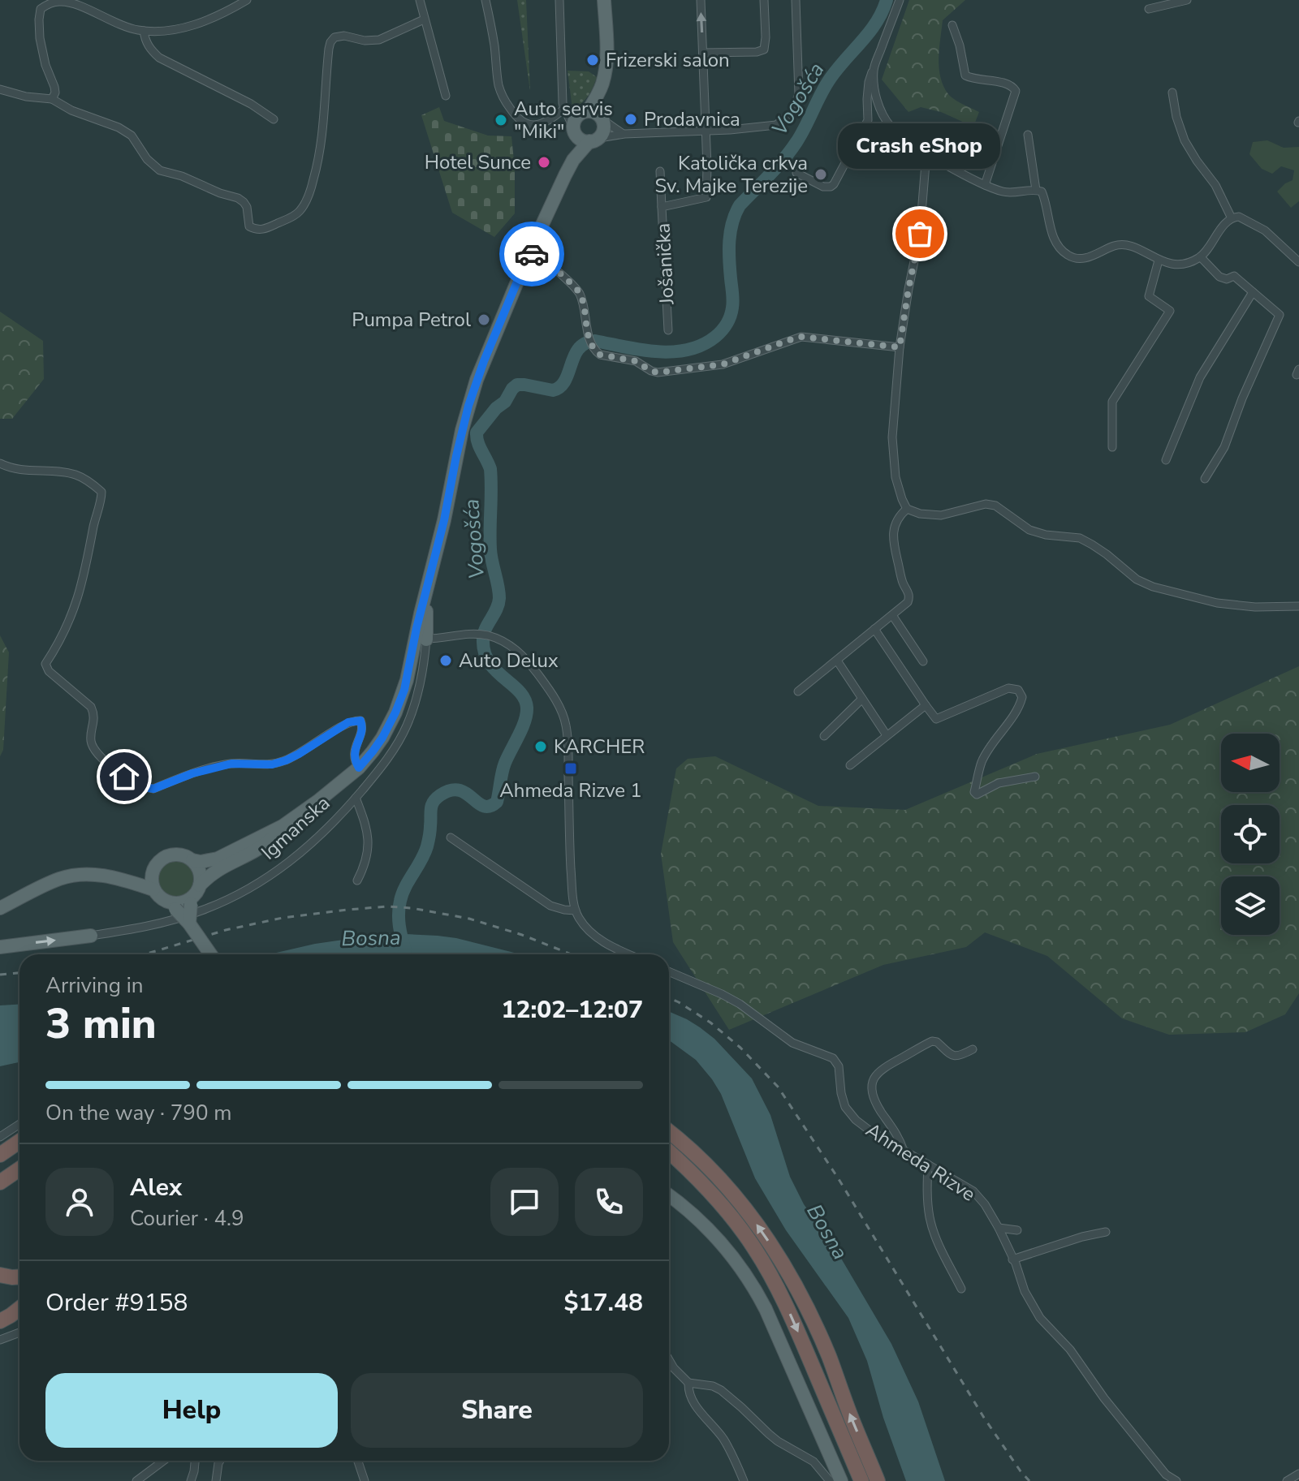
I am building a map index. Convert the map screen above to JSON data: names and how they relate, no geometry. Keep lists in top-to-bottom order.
{
  "streets": {
    "street": ["Jošanička", "Igmanska", "Ahmeda Rizve"]
  },
  "water": ["Vogošća", "Bosna"],
  "places": {
    "other": [
      "Frizerski salon",
      "Prodavnica",
      "Auto servis \"Miki\"",
      "Hotel Sunce",
      "Katolička crkva Sv. Majke Terezije",
      "Crash eShop",
      "Pumpa Petrol",
      "Auto Delux",
      "KARCHER"
    ],
    "transit": ["Ahmeda Rizve 1"]
  },
  "north": "left",
  "page": {
    "bubble": "Crash eShop",
    "heading": ["3 min", "Arriving in", "12:02–12:07"],
    "panel": [
      "Alex",
      "Courier · 4.9",
      "Order #9158",
      "$17.48"
    ],
    "bar": "On the way · 790 m",
    "buttons": ["Help", "Share"]
  }
}
